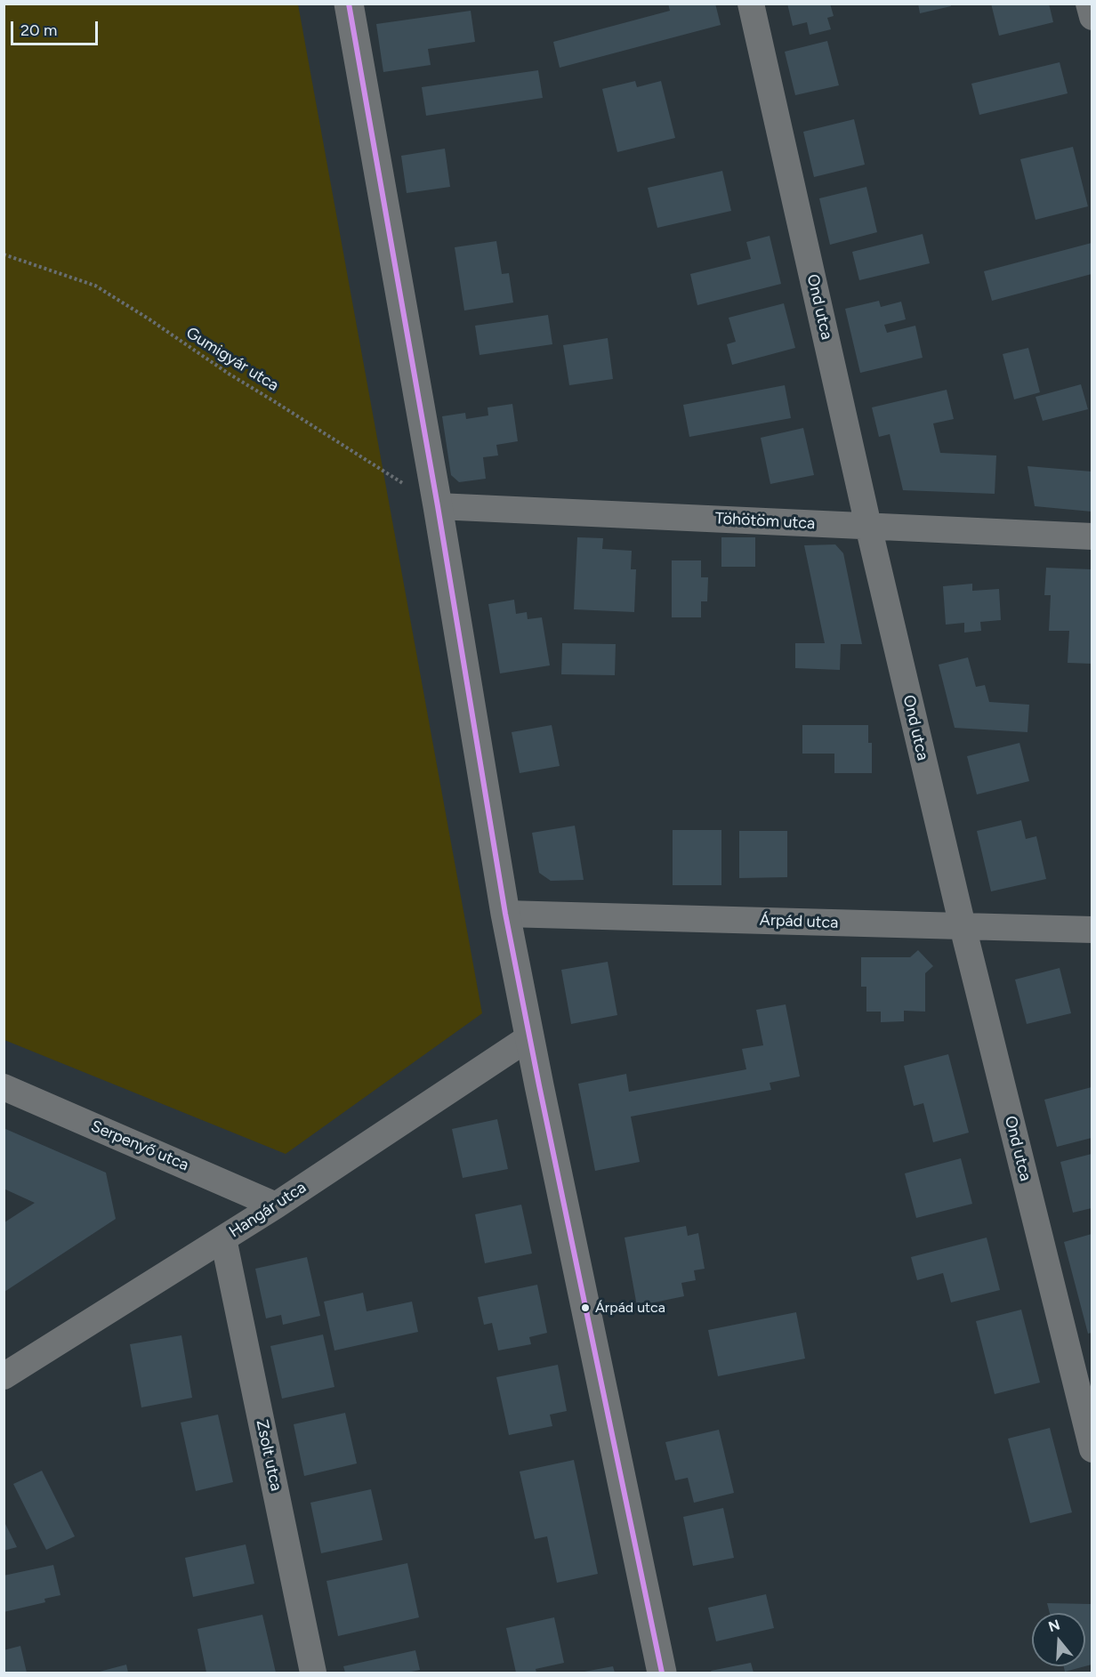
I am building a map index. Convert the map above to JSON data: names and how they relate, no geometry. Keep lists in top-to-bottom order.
{
  "streets": {
    "street": [
      "Ond utca",
      "Töhötöm utca",
      "Árpád utca",
      "Serpenyő utca",
      "Hangár utca",
      "Zsolt utca"
    ],
    "path": ["Gumigyár utca"]
  },
  "crossings": [
    ["Ond utca", "Töhötöm utca"],
    ["Ond utca", "Árpád utca"],
    ["Gumigyár utca", "Töhötöm utca"],
    ["Serpenyő utca", "Hangár utca"],
    ["Hangár utca", "Zsolt utca"]
  ],
  "places": ["Árpád utca"],
  "scale_bar": "20 m",
  "north": "top"
}
